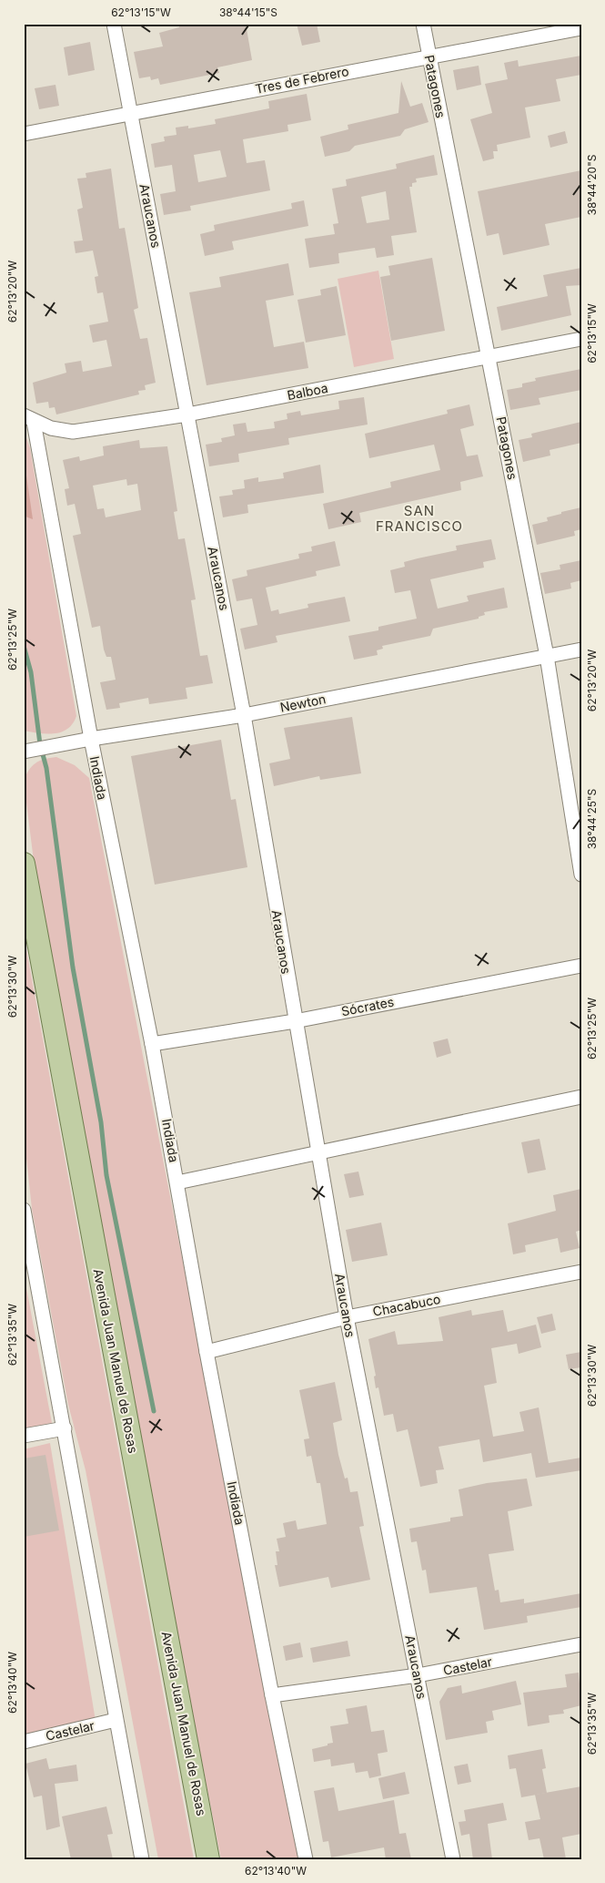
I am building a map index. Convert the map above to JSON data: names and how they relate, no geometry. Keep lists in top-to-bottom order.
{
  "streets": {
    "main road": ["Avenida Juan Manuel de Rosas"],
    "street": [
      "Tres de Febrero",
      "Patagones",
      "Araucanos",
      "Balboa",
      "Newton",
      "Indiada",
      "Sócrates",
      "Chacabuco",
      "Castelar"
    ]
  },
  "crossings": [
    ["Tres de Febrero", "Patagones"],
    ["Tres de Febrero", "Araucanos"],
    ["Patagones", "Balboa"],
    ["Patagones", "Newton"],
    ["Araucanos", "Balboa"],
    ["Araucanos", "Newton"],
    ["Araucanos", "Sócrates"],
    ["Araucanos", "Chacabuco"],
    ["Araucanos", "Castelar"],
    ["Balboa", "Indiada"],
    ["Newton", "Indiada"],
    ["Indiada", "Sócrates"],
    ["Indiada", "Chacabuco"],
    ["Indiada", "Castelar"]
  ],
  "districts": ["SAN FRANCISCO"],
  "coordinates": [
    "62°13'15\"W",
    "38°44'15\"S",
    "38°44'20\"S",
    "62°13'20\"W",
    "62°13'25\"W",
    "38°44'25\"S",
    "62°13'30\"W",
    "62°13'35\"W",
    "62°13'40\"W"
  ]
}
